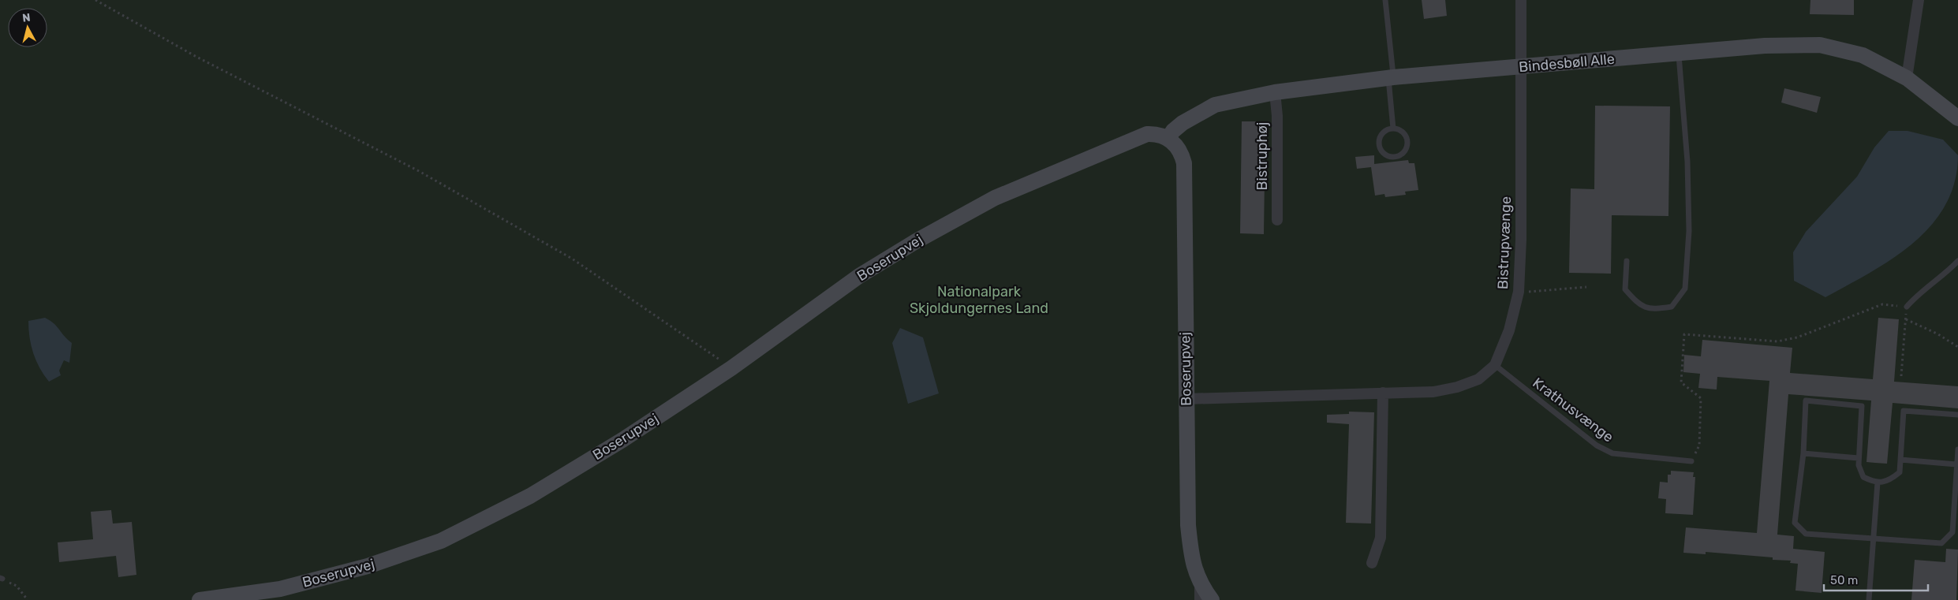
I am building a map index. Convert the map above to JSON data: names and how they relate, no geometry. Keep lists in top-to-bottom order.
{
  "streets": {
    "street": [
      "Bindesbøll Alle",
      "Bistruphøj",
      "Bistrupvænge",
      "Boserupvej"
    ],
    "lane": ["Krathusvænge"]
  },
  "crossings": [
    ["Bindesbøll Alle", "Bistruphøj"],
    ["Bindesbøll Alle", "Bistrupvænge"],
    ["Bindesbøll Alle", "Boserupvej"],
    ["Bistrupvænge", "Boserupvej"],
    ["Bistrupvænge", "Krathusvænge"]
  ],
  "parks": ["Nationalpark Skjoldungernes Land"],
  "scale_bar": "50 m",
  "north": "top"
}
